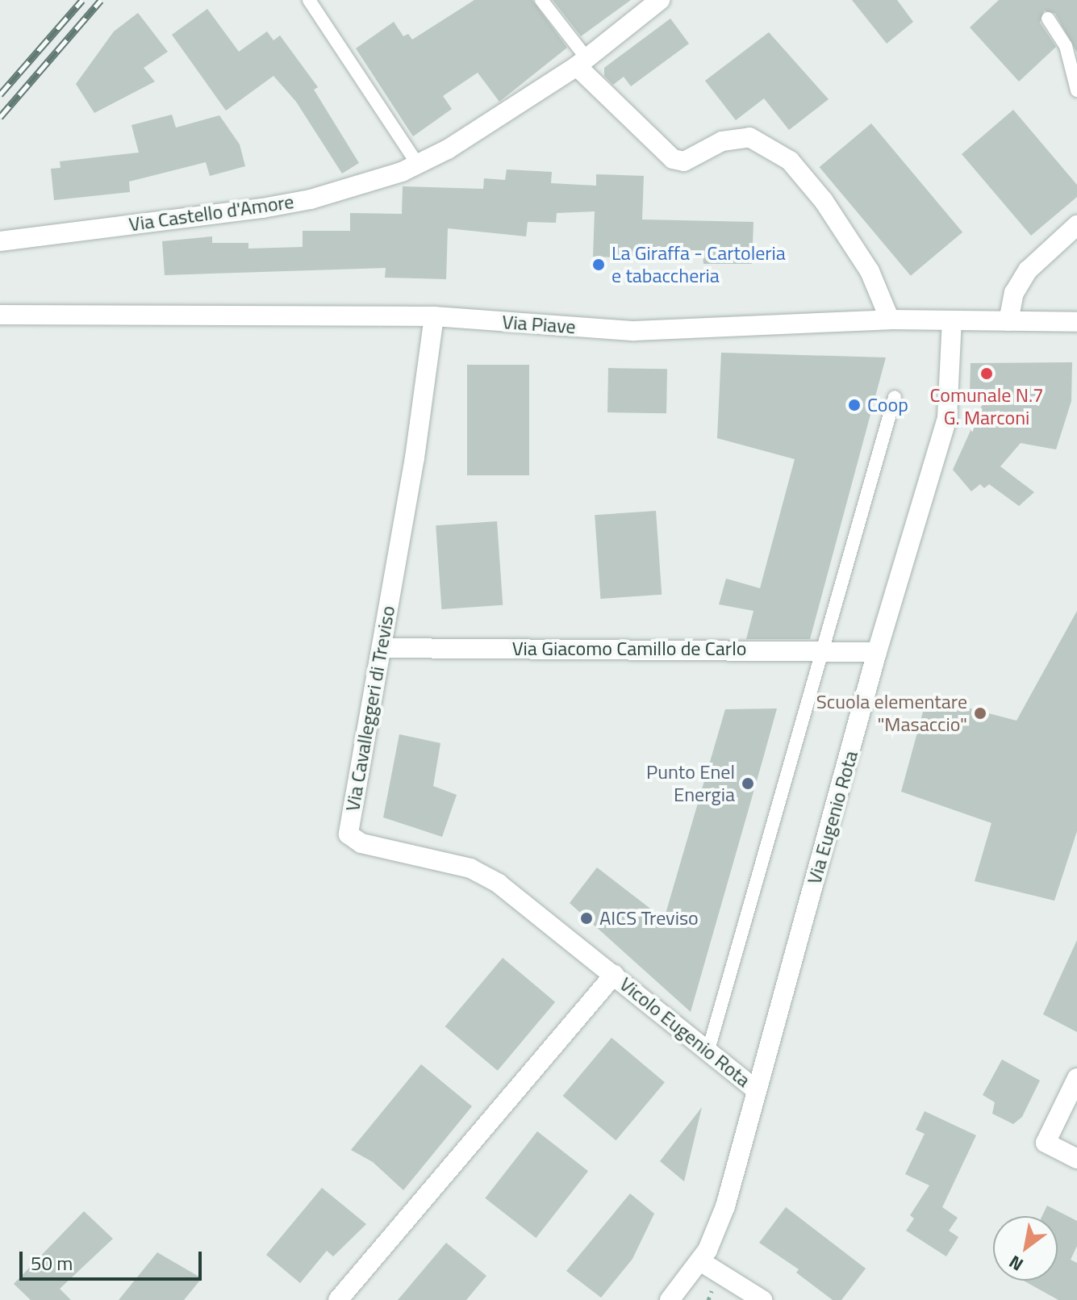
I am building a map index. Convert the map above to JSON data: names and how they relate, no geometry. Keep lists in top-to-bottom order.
{
  "streets": {
    "street": [
      "Via Castello d'Amore",
      "Via Piave",
      "Via Giacomo Camillo de Carlo",
      "Via Cavalleggeri di Treviso",
      "Via Eugenio Rota",
      "Vicolo Eugenio Rota"
    ]
  },
  "crossings": [
    ["Via Piave", "Via Cavalleggeri di Treviso"],
    ["Via Piave", "Via Eugenio Rota"],
    ["Via Giacomo Camillo de Carlo", "Via Cavalleggeri di Treviso"],
    ["Via Giacomo Camillo de Carlo", "Via Eugenio Rota"],
    ["Via Cavalleggeri di Treviso", "Vicolo Eugenio Rota"],
    ["Via Eugenio Rota", "Vicolo Eugenio Rota"]
  ],
  "places": [
    "La Giraffa - Cartoleria e tabaccheria",
    "Comunale N.7 G. Marconi",
    "Coop",
    "Scuola elementare \"Masaccio\"",
    "Punto Enel Energia",
    "AICS Treviso"
  ],
  "scale_bar": "50 m",
  "north": "bottom left"
}
